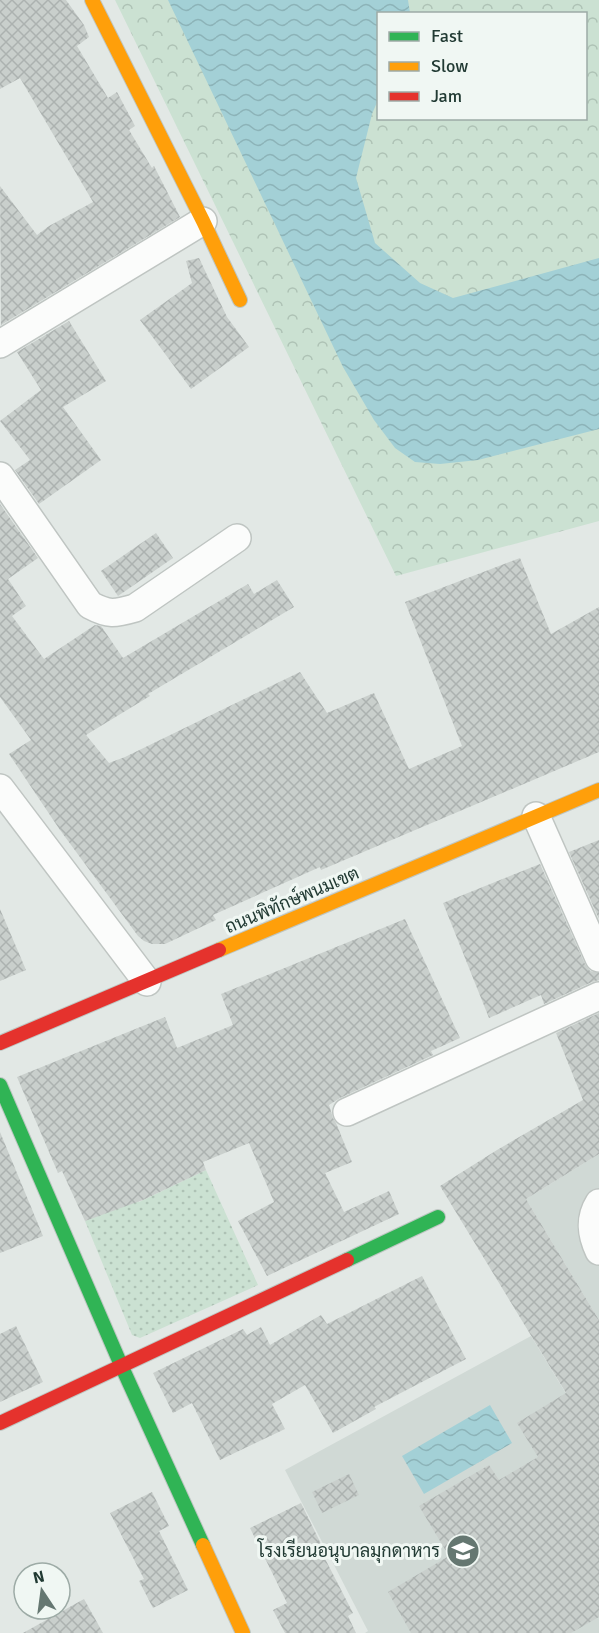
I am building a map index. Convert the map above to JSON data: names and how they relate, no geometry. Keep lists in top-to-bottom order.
{
  "streets": {
    "street": ["ถนนพิทักษ์พนมเขต"]
  },
  "places": {
    "school or university": ["โรงเรียนอนุบาลมุกดาหาร"]
  },
  "legend": ["Fast", "Slow", "Jam"],
  "north": "top"
}
